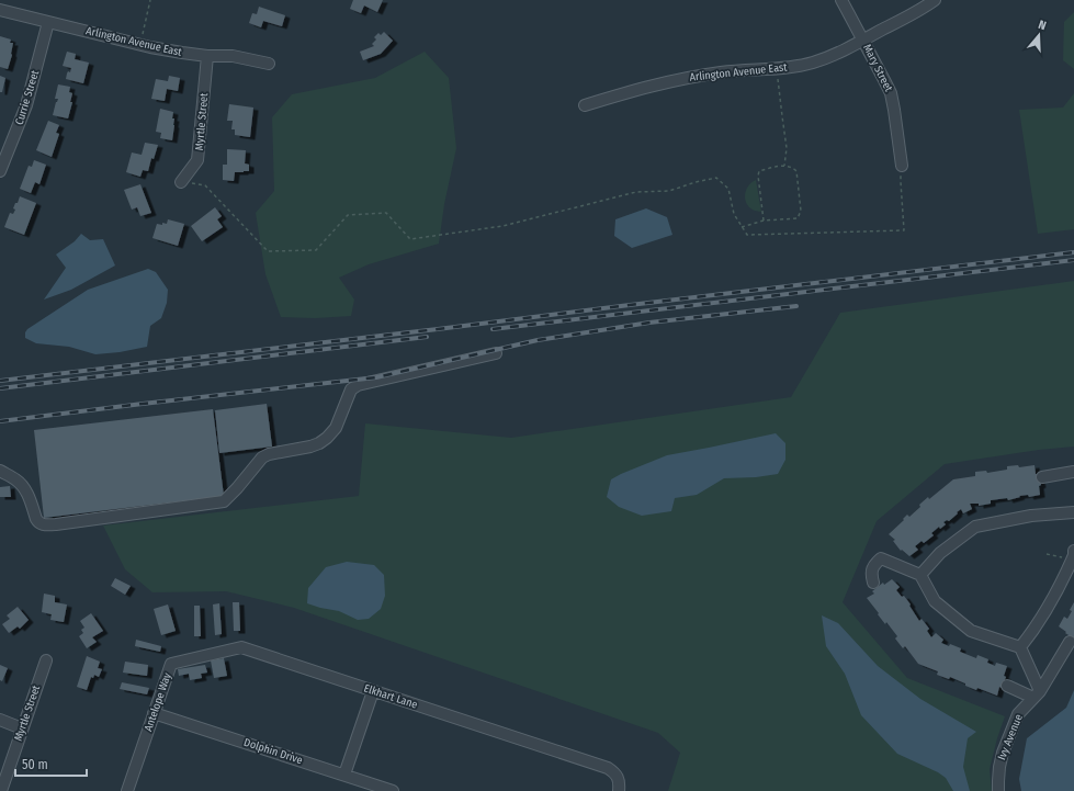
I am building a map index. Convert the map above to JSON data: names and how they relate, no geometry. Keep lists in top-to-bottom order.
{
  "streets": {
    "street": [
      "Arlington Avenue East",
      "Mary Street",
      "Currie Street",
      "Myrtle Street",
      "Elkhart Lane",
      "Antelope Way",
      "Ivy Avenue",
      "Dolphin Drive"
    ]
  },
  "crossings": [
    ["Arlington Avenue East", "Mary Street"],
    ["Arlington Avenue East", "Currie Street"],
    ["Arlington Avenue East", "Myrtle Street"],
    ["Elkhart Lane", "Antelope Way"],
    ["Antelope Way", "Dolphin Drive"]
  ],
  "scale_bar": "50 m",
  "north": "top"
}
